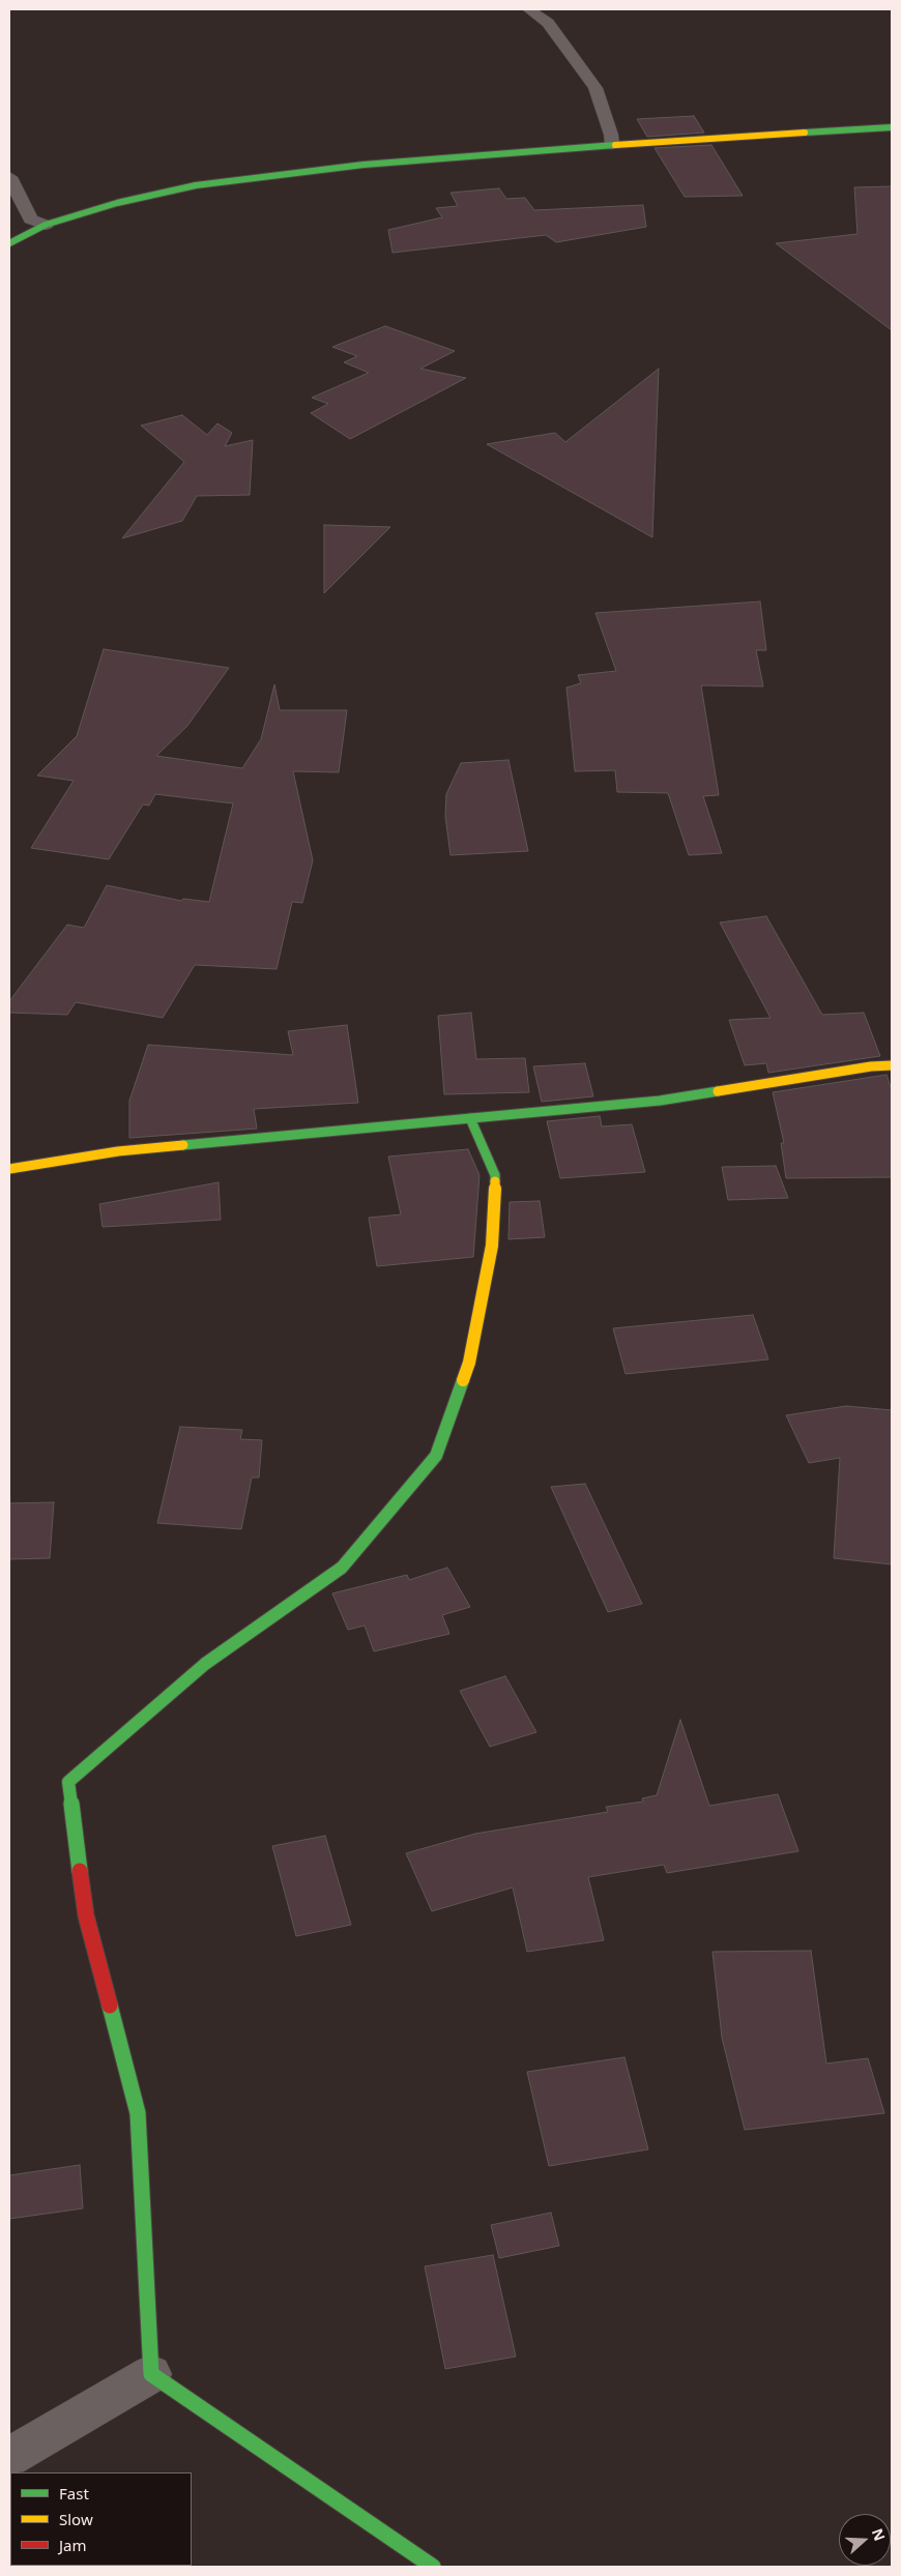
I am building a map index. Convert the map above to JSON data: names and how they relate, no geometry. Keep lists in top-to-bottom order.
{
  "legend": ["Fast", "Slow", "Jam"],
  "north": "right"
}
